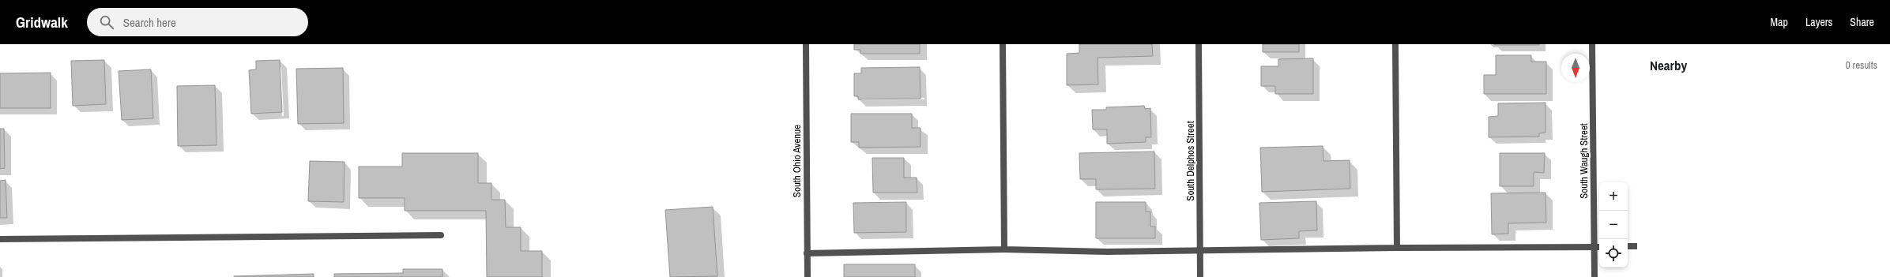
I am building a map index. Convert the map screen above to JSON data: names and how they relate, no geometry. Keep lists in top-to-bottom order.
{
  "streets": {
    "street": ["South Ohio Avenue", "South Delphos Street", "South Waugh Street"]
  },
  "north": "bottom",
  "page": {
    "header": "Gridwalk",
    "search": "Search here",
    "nav": ["Map", "Layers", "Share"],
    "heading": ["Nearby", "0 results"],
    "map_buttons": ["+", "−"]
  }
}
